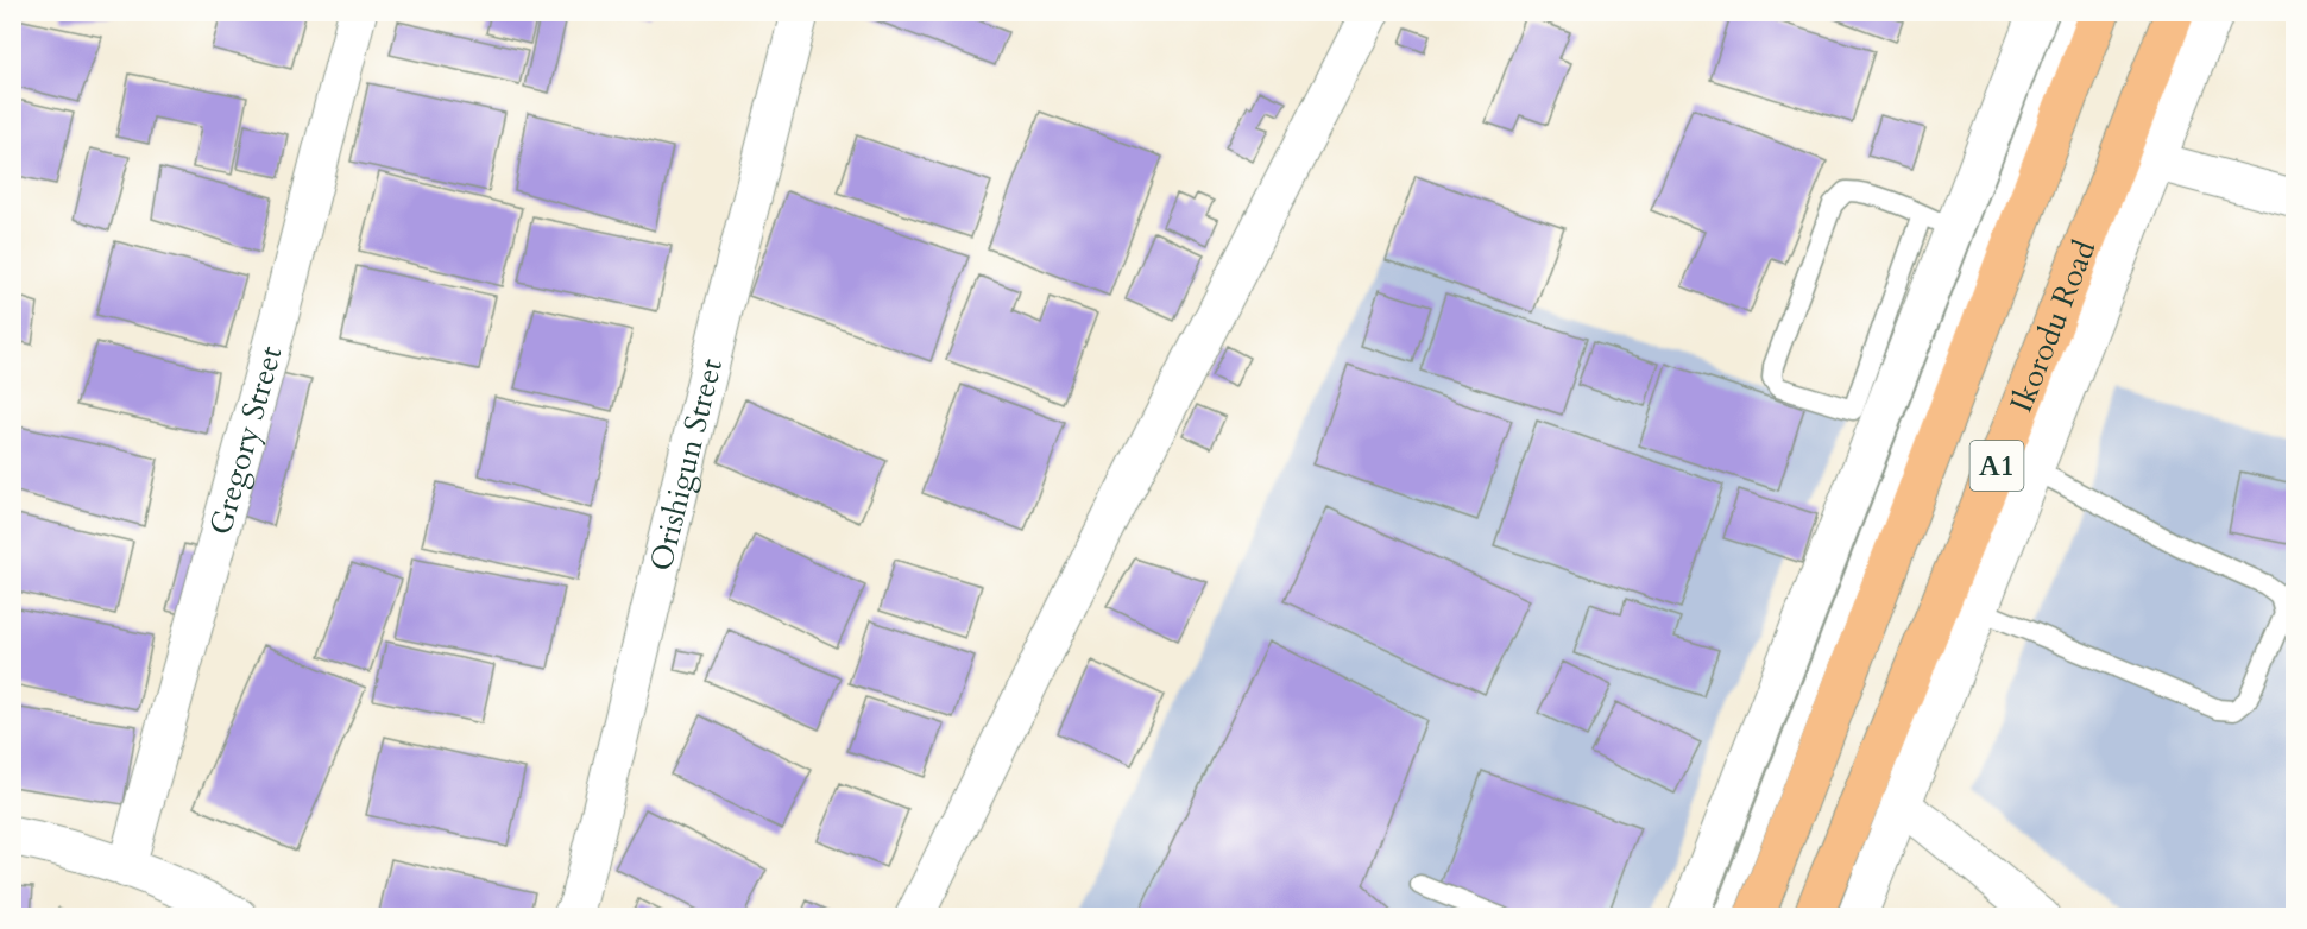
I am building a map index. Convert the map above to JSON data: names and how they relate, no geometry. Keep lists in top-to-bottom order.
{
  "streets": {
    "highway": ["Ikorodu Road", "A1"],
    "street": ["Gregory Street", "Orishigun Street"]
  }
}
